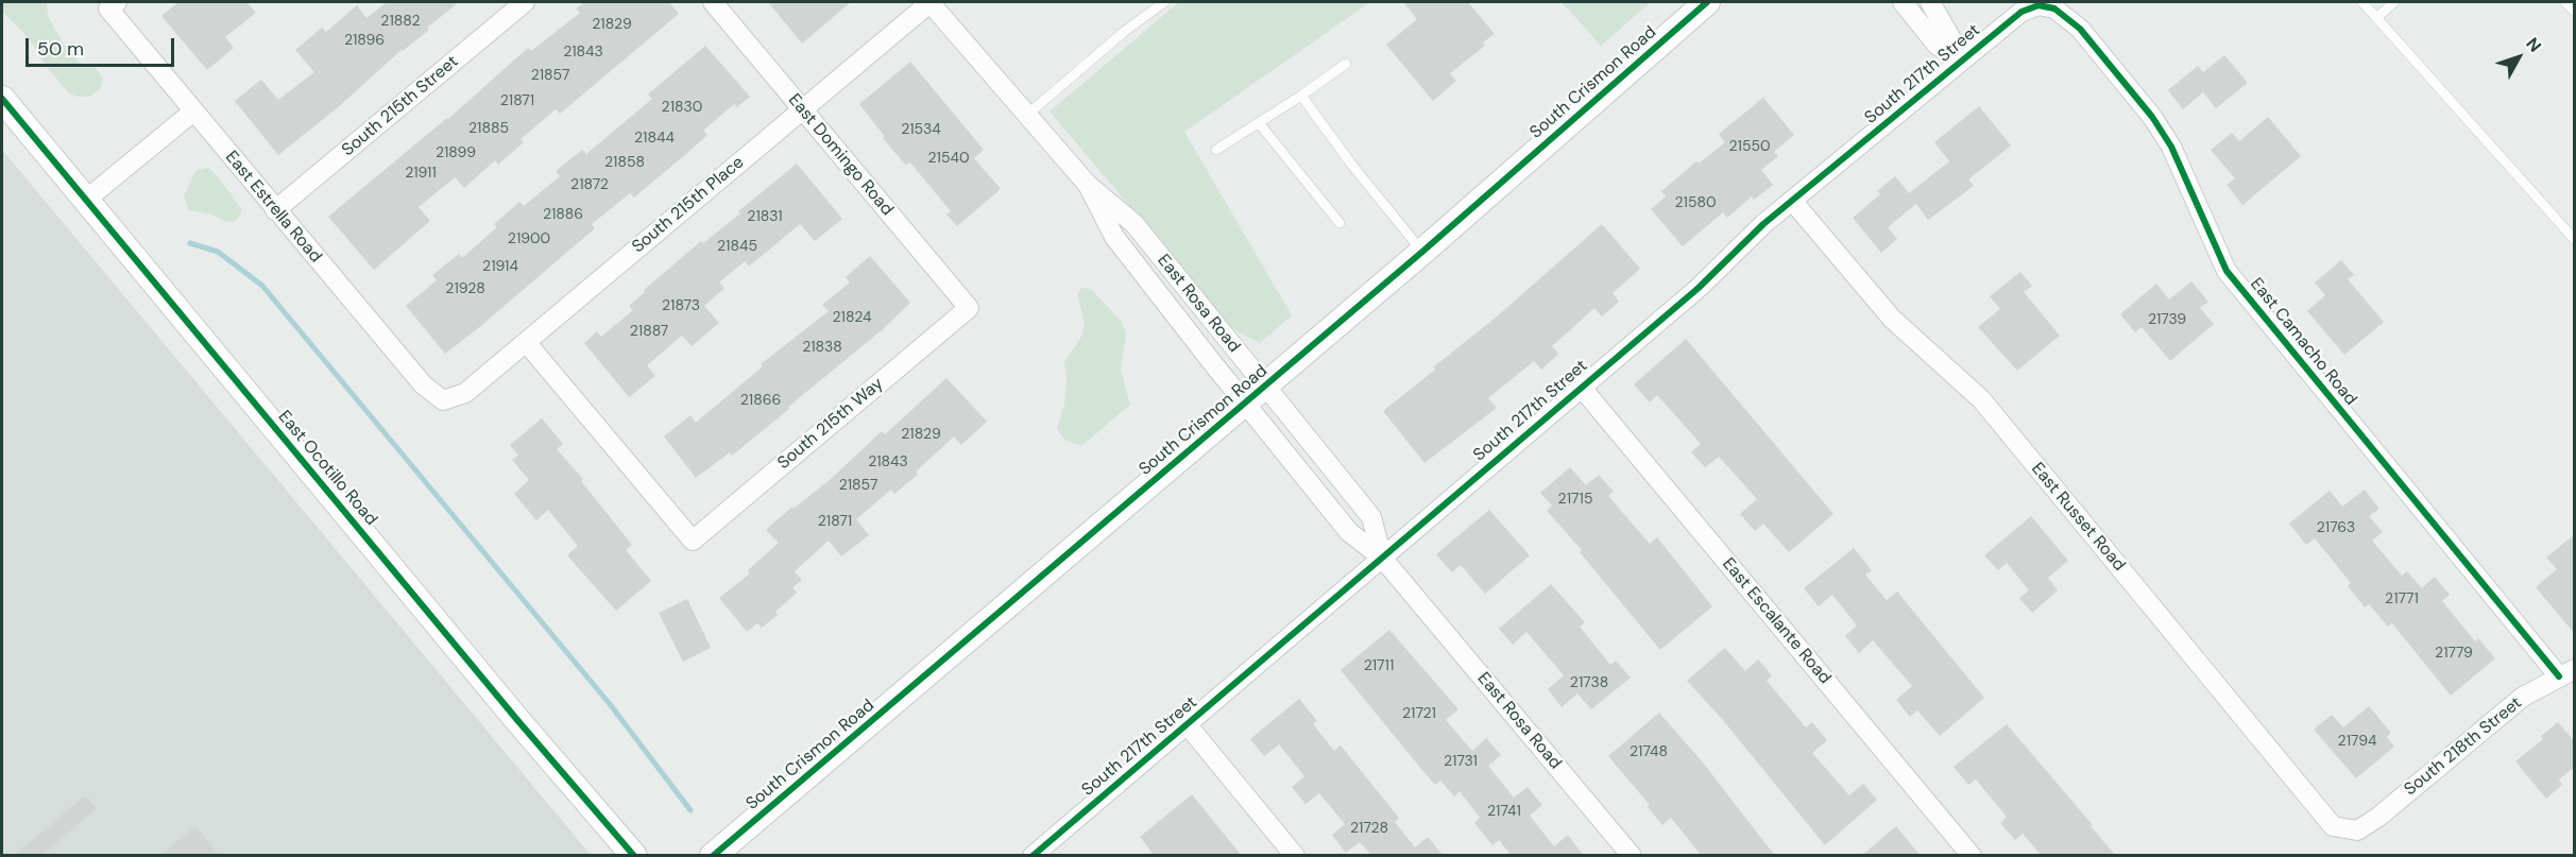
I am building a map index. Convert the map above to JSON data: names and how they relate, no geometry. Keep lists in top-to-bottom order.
{
  "streets": {
    "street": [
      "South 217th Street",
      "South Crismon Road",
      "South 215th Street",
      "East Domingo Road",
      "South 215th Place",
      "East Estrella Road",
      "East Rosa Road",
      "East Camacho Road",
      "South 215th Way",
      "East Ocotillo Road",
      "East Russet Road",
      "East Escalante Road",
      "South 218th Street"
    ]
  },
  "crossings": [
    ["South 217th Street", "East Rosa Road"],
    ["South 217th Street", "East Camacho Road"],
    ["South 217th Street", "East Russet Road"],
    ["South 217th Street", "East Escalante Road"],
    ["South Crismon Road", "East Rosa Road"],
    ["South 215th Street", "East Estrella Road"],
    ["East Domingo Road", "South 215th Place"],
    ["East Domingo Road", "South 215th Way"],
    ["South 215th Place", "East Estrella Road"],
    ["South 215th Place", "East Rosa Road"],
    ["South 215th Place", "South 215th Way"],
    ["East Camacho Road", "South 218th Street"],
    ["East Russet Road", "South 218th Street"]
  ],
  "house_numbers": [
    "21882",
    "21829",
    "21896",
    "21843",
    "21857",
    "21871",
    "21830",
    "21885",
    "21534",
    "21844",
    "21550",
    "21899",
    "21540",
    "21858",
    "21911",
    "21872",
    "21580",
    "21886",
    "21831",
    "21900",
    "21845",
    "21914",
    "21928",
    "21873",
    "21824",
    "21739",
    "21887",
    "21838",
    "21866",
    "21829",
    "21843",
    "21857",
    "21715",
    "21871",
    "21763",
    "21771",
    "21779",
    "21711",
    "21738",
    "21721",
    "21794",
    "21748",
    "21731",
    "21741",
    "21728"
  ],
  "scale_bar": "50 m",
  "north": "top right"
}
